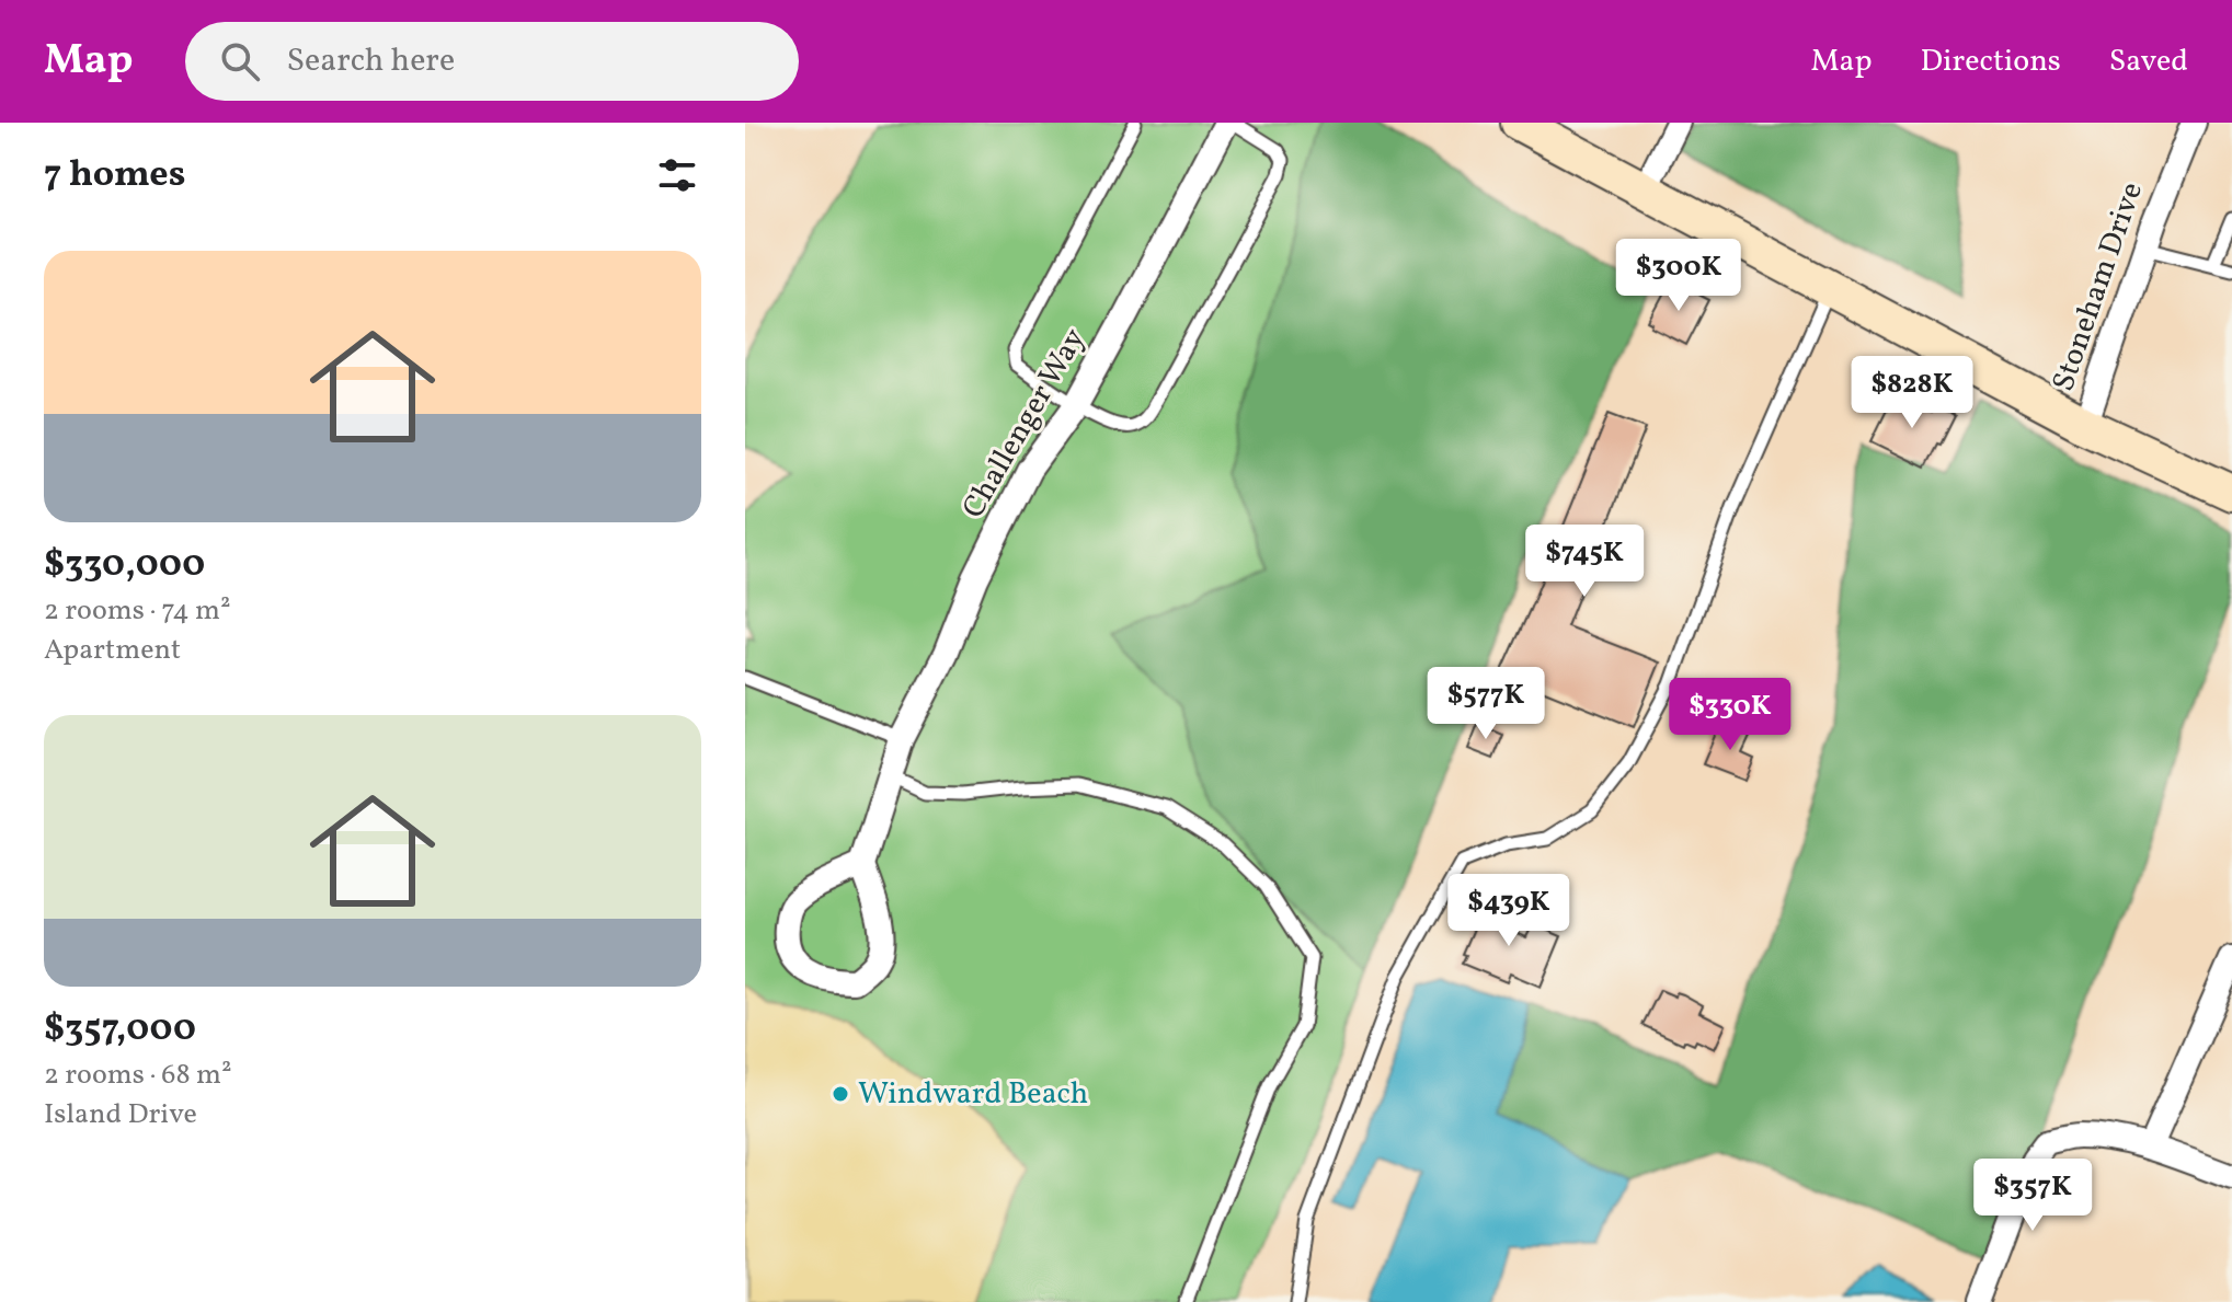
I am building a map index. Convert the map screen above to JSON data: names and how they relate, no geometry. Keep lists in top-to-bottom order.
{
  "streets": {
    "street": ["Stoneham Drive", "Challenger Way"]
  },
  "places": ["Windward Beach"],
  "page": {
    "header": "Map",
    "search": "Search here",
    "nav": ["Map", "Directions", "Saved"],
    "heading": "7 homes",
    "list": [
      {
        "name": "$330,000",
        "note": "2 rooms · 74 m² · Apartment"
      },
      {
        "name": "$357,000",
        "note": "2 rooms · 68 m² · Island Drive"
      }
    ],
    "price": [
      "$300K",
      "$828K",
      "$745K",
      "$577K",
      "$330K",
      "$439K",
      "$357K"
    ]
  }
}
